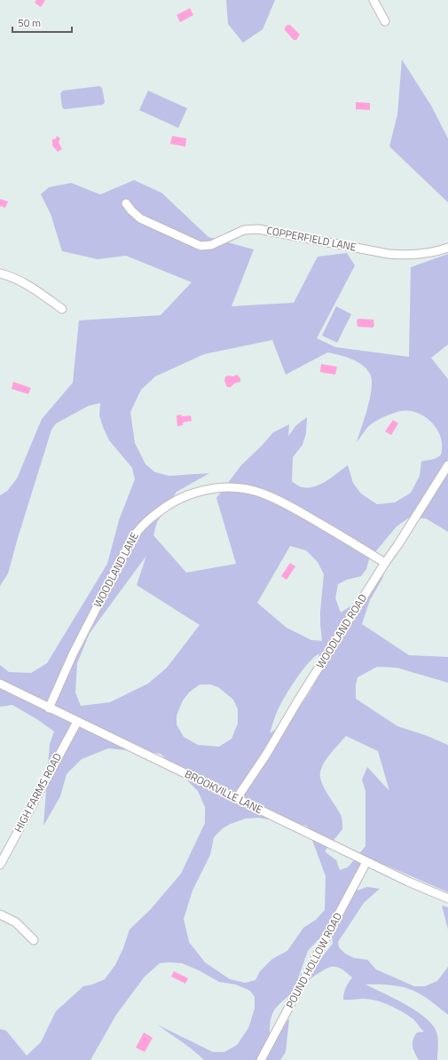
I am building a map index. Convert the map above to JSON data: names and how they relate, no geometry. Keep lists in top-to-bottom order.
{
  "streets": {
    "street": [
      "COPPERFIELD LANE",
      "WOODLAND LANE",
      "WOODLAND ROAD",
      "BROOKVILLE LANE",
      "HIGH FARMS ROAD",
      "POUND HOLLOW ROAD"
    ]
  },
  "crossings": [
    ["WOODLAND LANE", "WOODLAND ROAD"],
    ["WOODLAND LANE", "BROOKVILLE LANE"],
    ["WOODLAND ROAD", "BROOKVILLE LANE"],
    ["BROOKVILLE LANE", "HIGH FARMS ROAD"],
    ["BROOKVILLE LANE", "POUND HOLLOW ROAD"]
  ],
  "scale_bar": "50 m"
}
